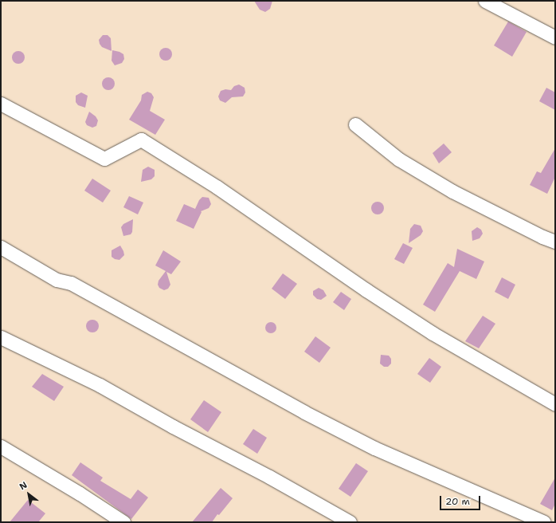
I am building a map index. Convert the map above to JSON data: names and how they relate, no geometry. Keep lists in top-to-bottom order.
{
  "scale_bar": "20 m",
  "north": "top left"
}
